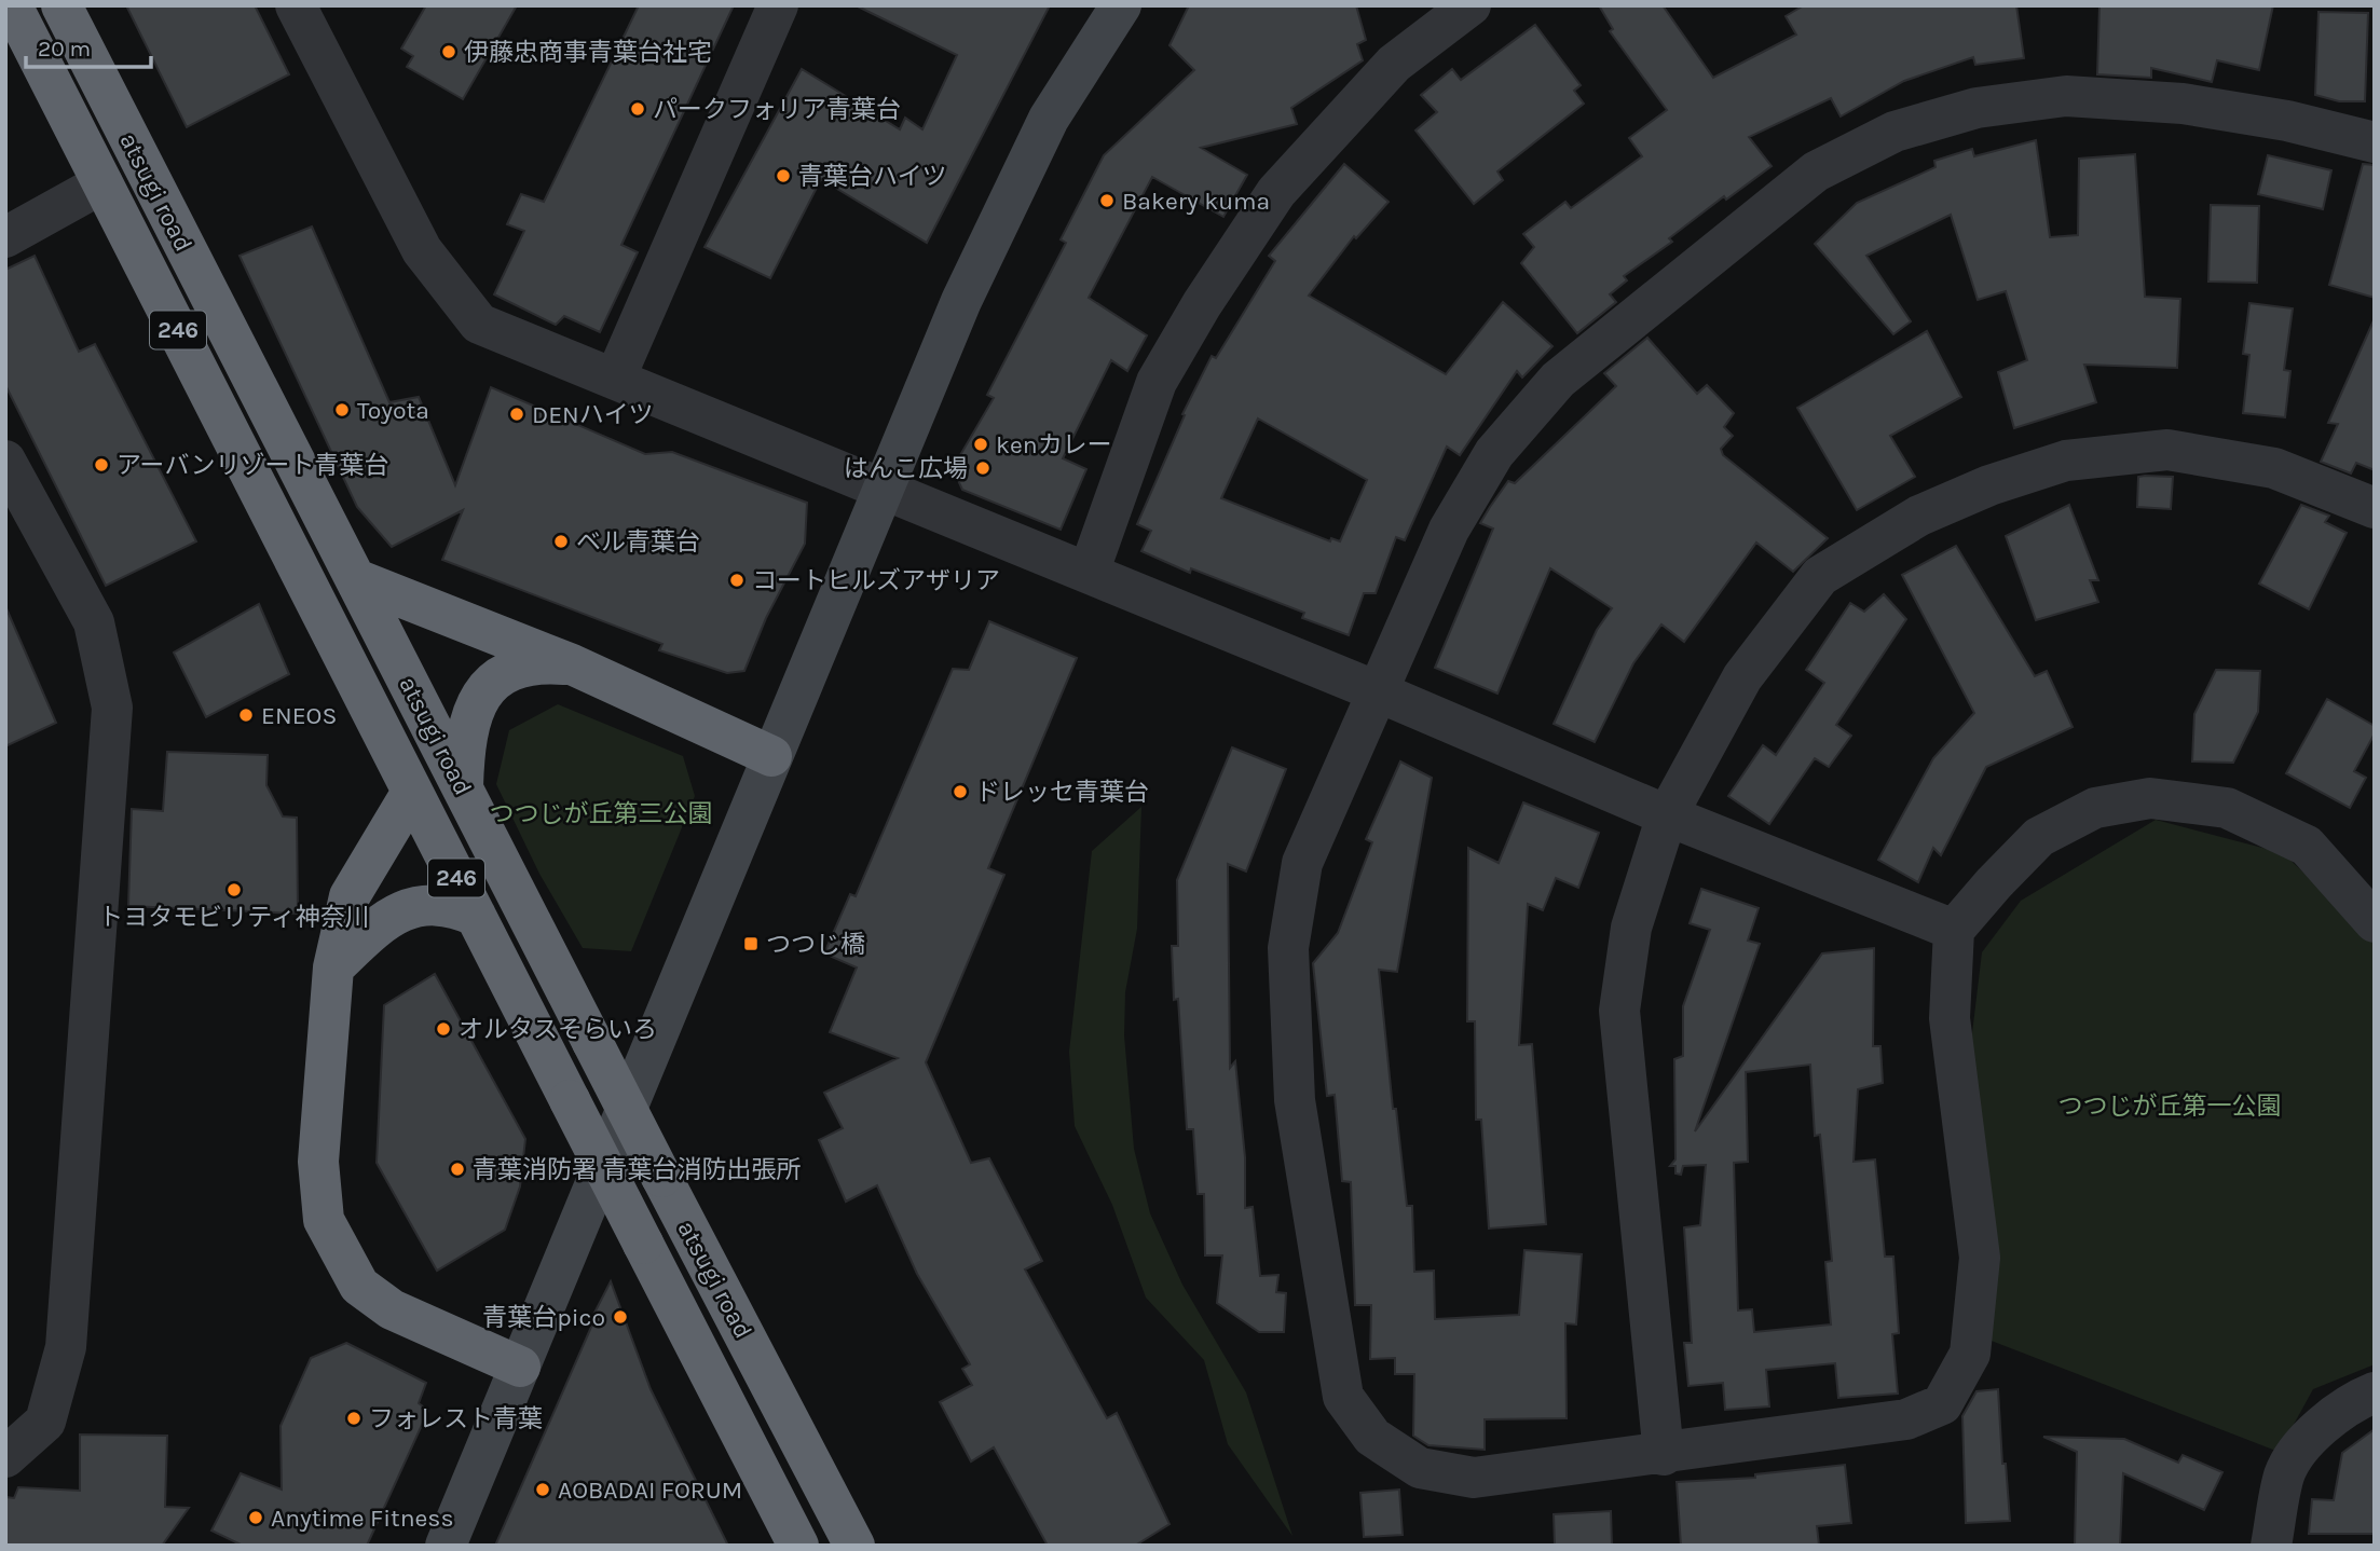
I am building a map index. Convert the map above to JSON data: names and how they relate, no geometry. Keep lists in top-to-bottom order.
{
  "streets": {
    "highway": ["atsugi road", "246"]
  },
  "parks": ["つつじが丘第三公園", "つつじが丘第一公園"],
  "places": {
    "other": [
      "伊藤忠商事青葉台社宅",
      "パークフォリア青葉台",
      "青葉台ハイツ",
      "Bakery kuma",
      "Toyota",
      "DENハイツ",
      "kenカレー",
      "アーバンリゾート青葉台",
      "はんこ広場",
      "ベル青葉台",
      "コートヒルズアザリア",
      "ENEOS",
      "ドレッセ青葉台",
      "トヨタモビリティ神奈川",
      "オルタスそらいろ",
      "青葉消防署 青葉台消防出張所",
      "青葉台pico",
      "フォレスト青葉",
      "AOBADAI FORUM",
      "Anytime Fitness"
    ],
    "transit": ["つつじ橋"]
  },
  "scale_bar": "20 m"
}
